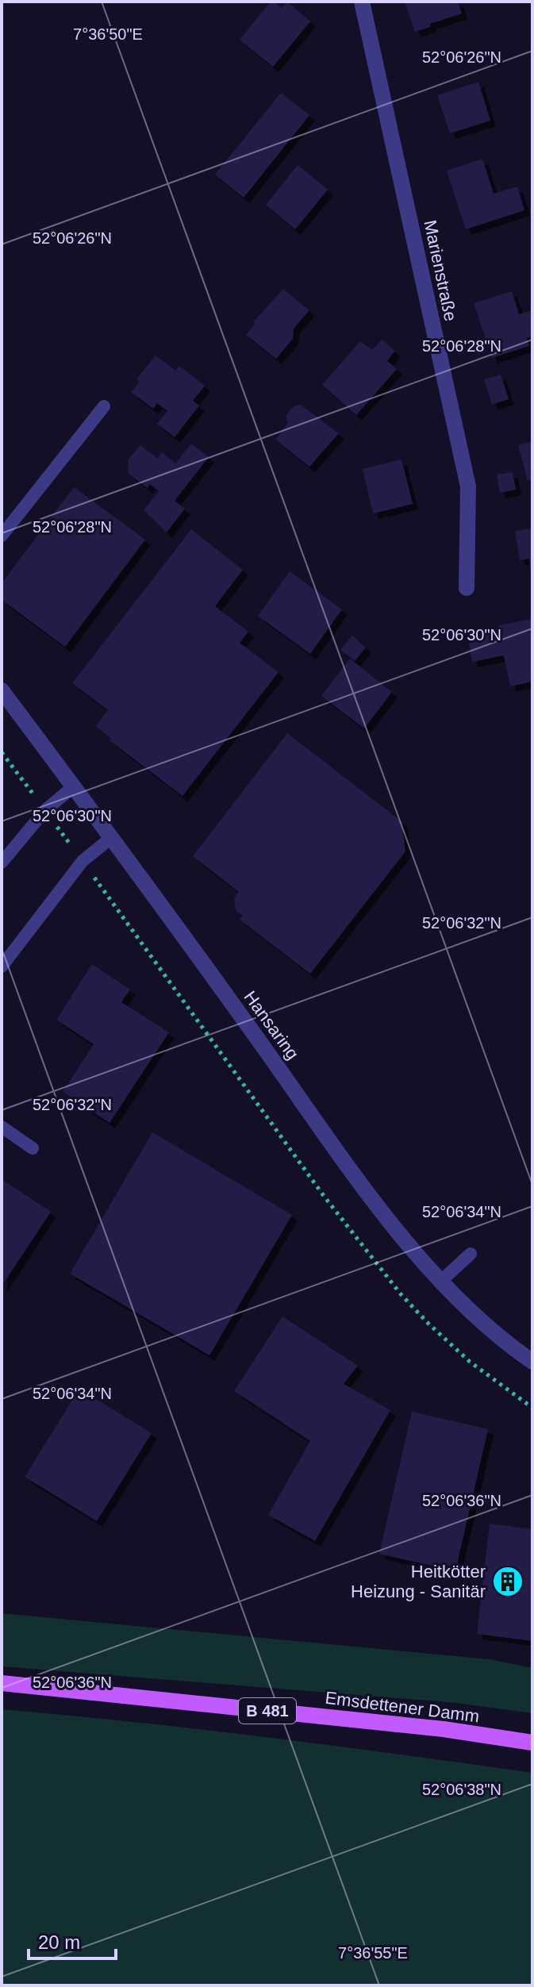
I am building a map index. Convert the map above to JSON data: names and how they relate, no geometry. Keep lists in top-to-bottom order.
{
  "streets": {
    "main road": ["Emsdettener Damm", "B 481"],
    "street": ["Marienstraße", "Hansaring"]
  },
  "places": {
    "building": ["Heitkötter Heizung - Sanitär"]
  },
  "scale_bar": "20 m",
  "coordinates": [
    "7°36'50\"E",
    "52°06'26\"N",
    "52°06'28\"N",
    "52°06'30\"N",
    "52°06'32\"N",
    "52°06'34\"N",
    "52°06'36\"N",
    "52°06'38\"N",
    "7°36'55\"E"
  ]
}
